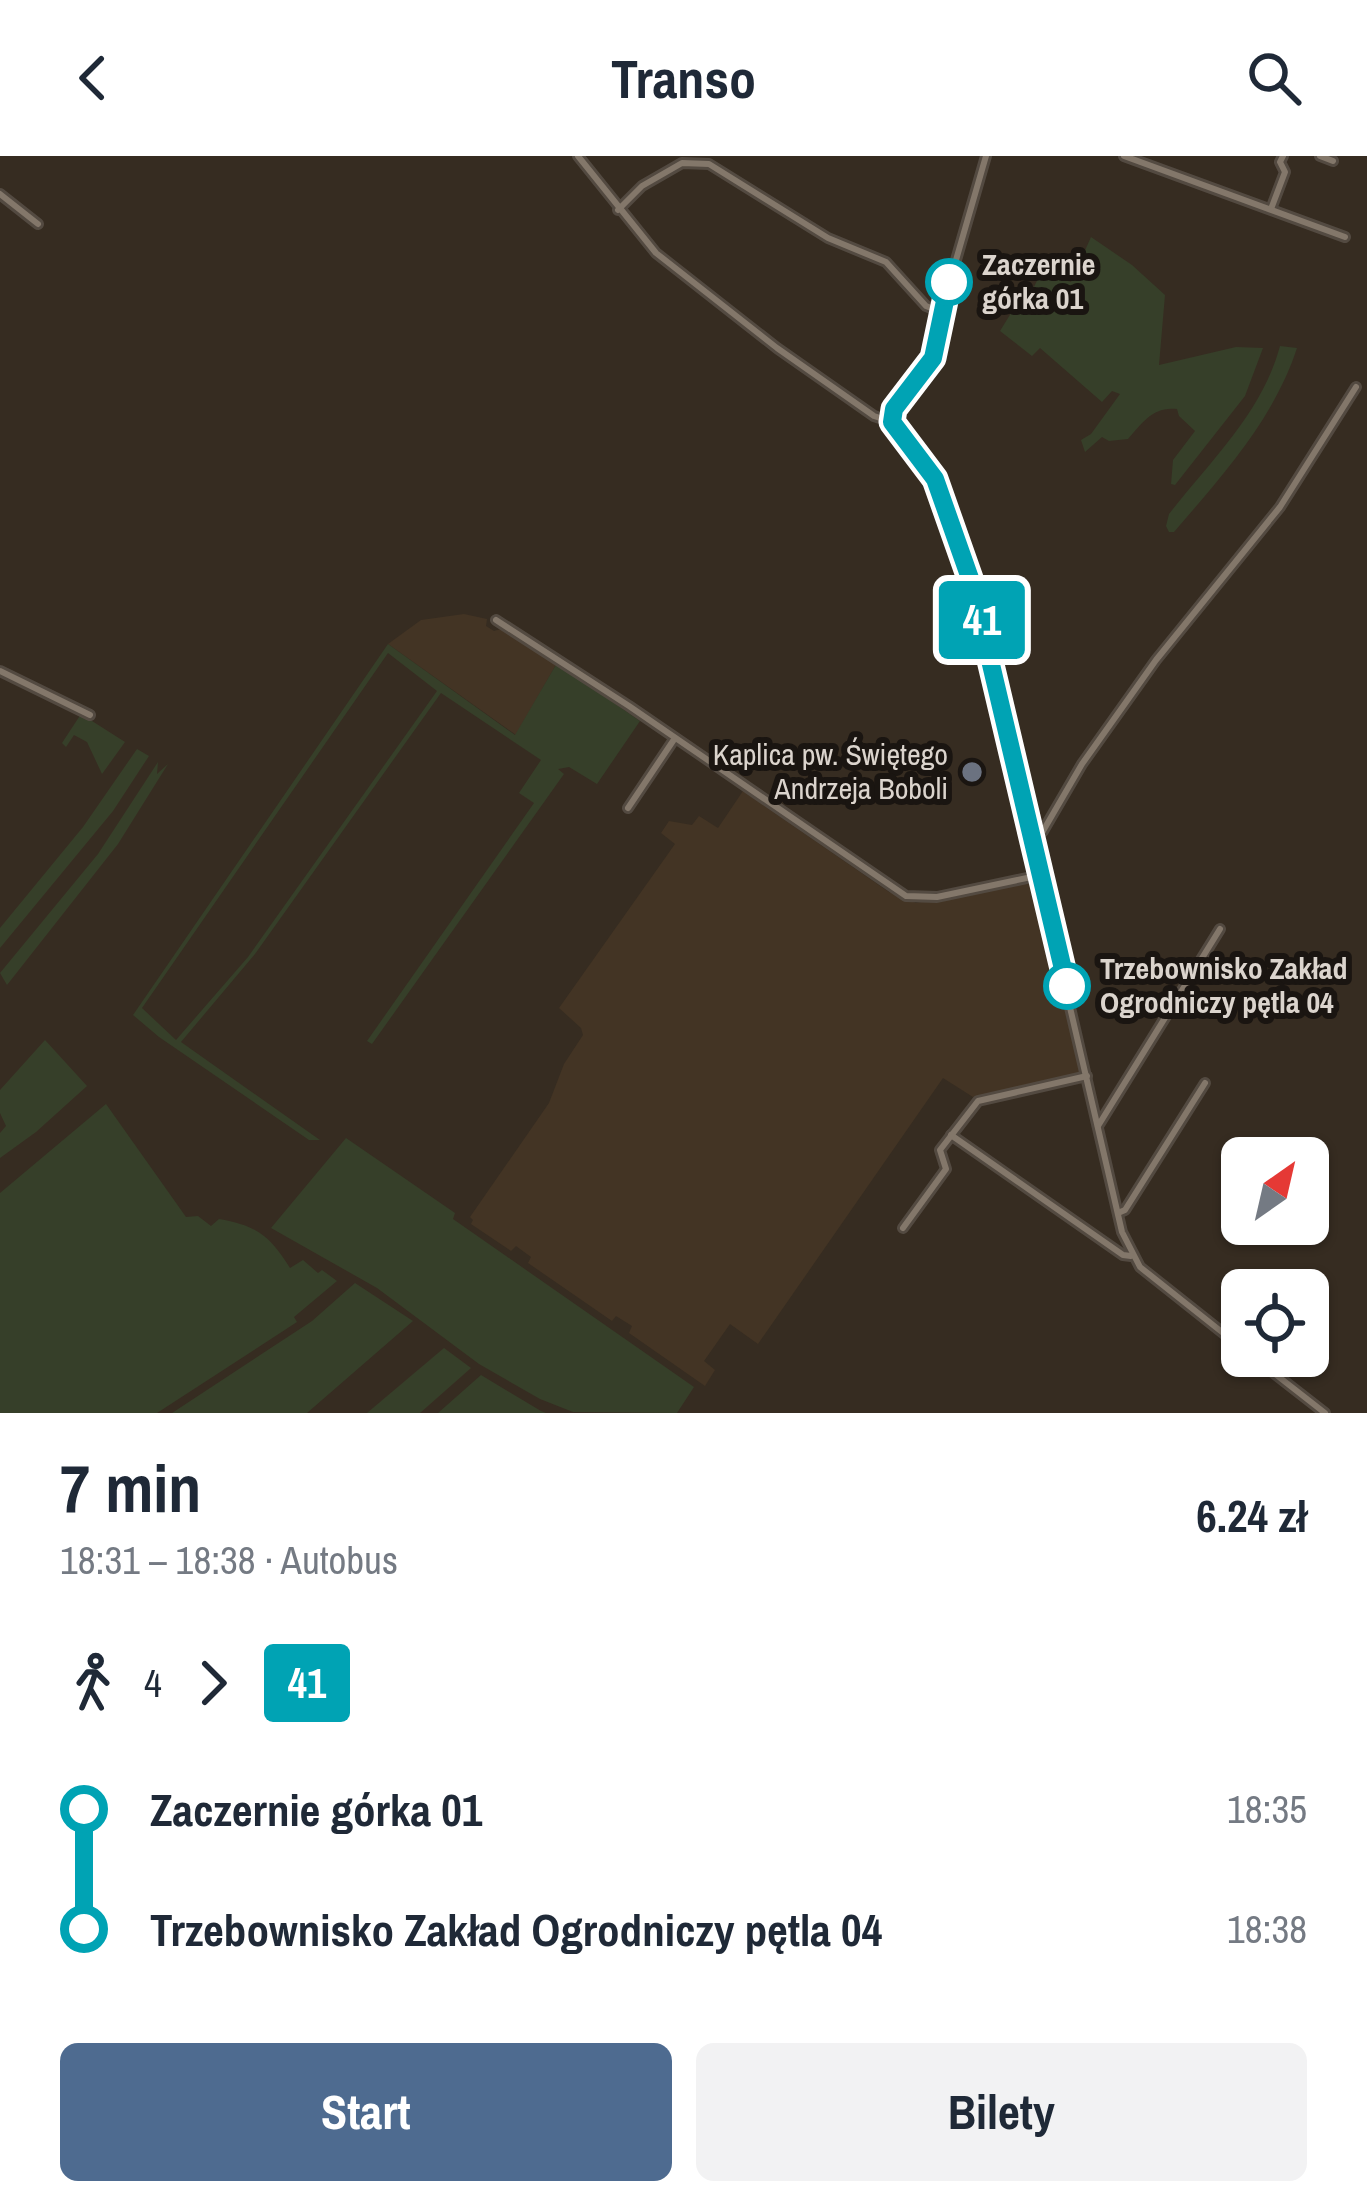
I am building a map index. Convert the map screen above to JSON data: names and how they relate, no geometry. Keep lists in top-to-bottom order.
{
  "places": ["Zaczernie górka 01", "Kaplica pw. Świętego Andrzeja Boboli", "Trzebownisko Zakład Ogrodniczy pętla 04"],
  "lines": ["bus line 41"],
  "north": "top right",
  "page": {
    "header": "Transo",
    "on_map": "41",
    "heading": ["7 min", "18:31 – 18:38 · Autobus", "6.24 zł"],
    "legs": ["4", "41"],
    "list": [
      {
        "name": "Zaczernie górka 01",
        "value": "18:35"
      },
      {
        "name": "Trzebownisko Zakład Ogrodniczy pętla 04",
        "value": "18:38"
      }
    ],
    "buttons": ["Start", "Bilety"]
  }
}
